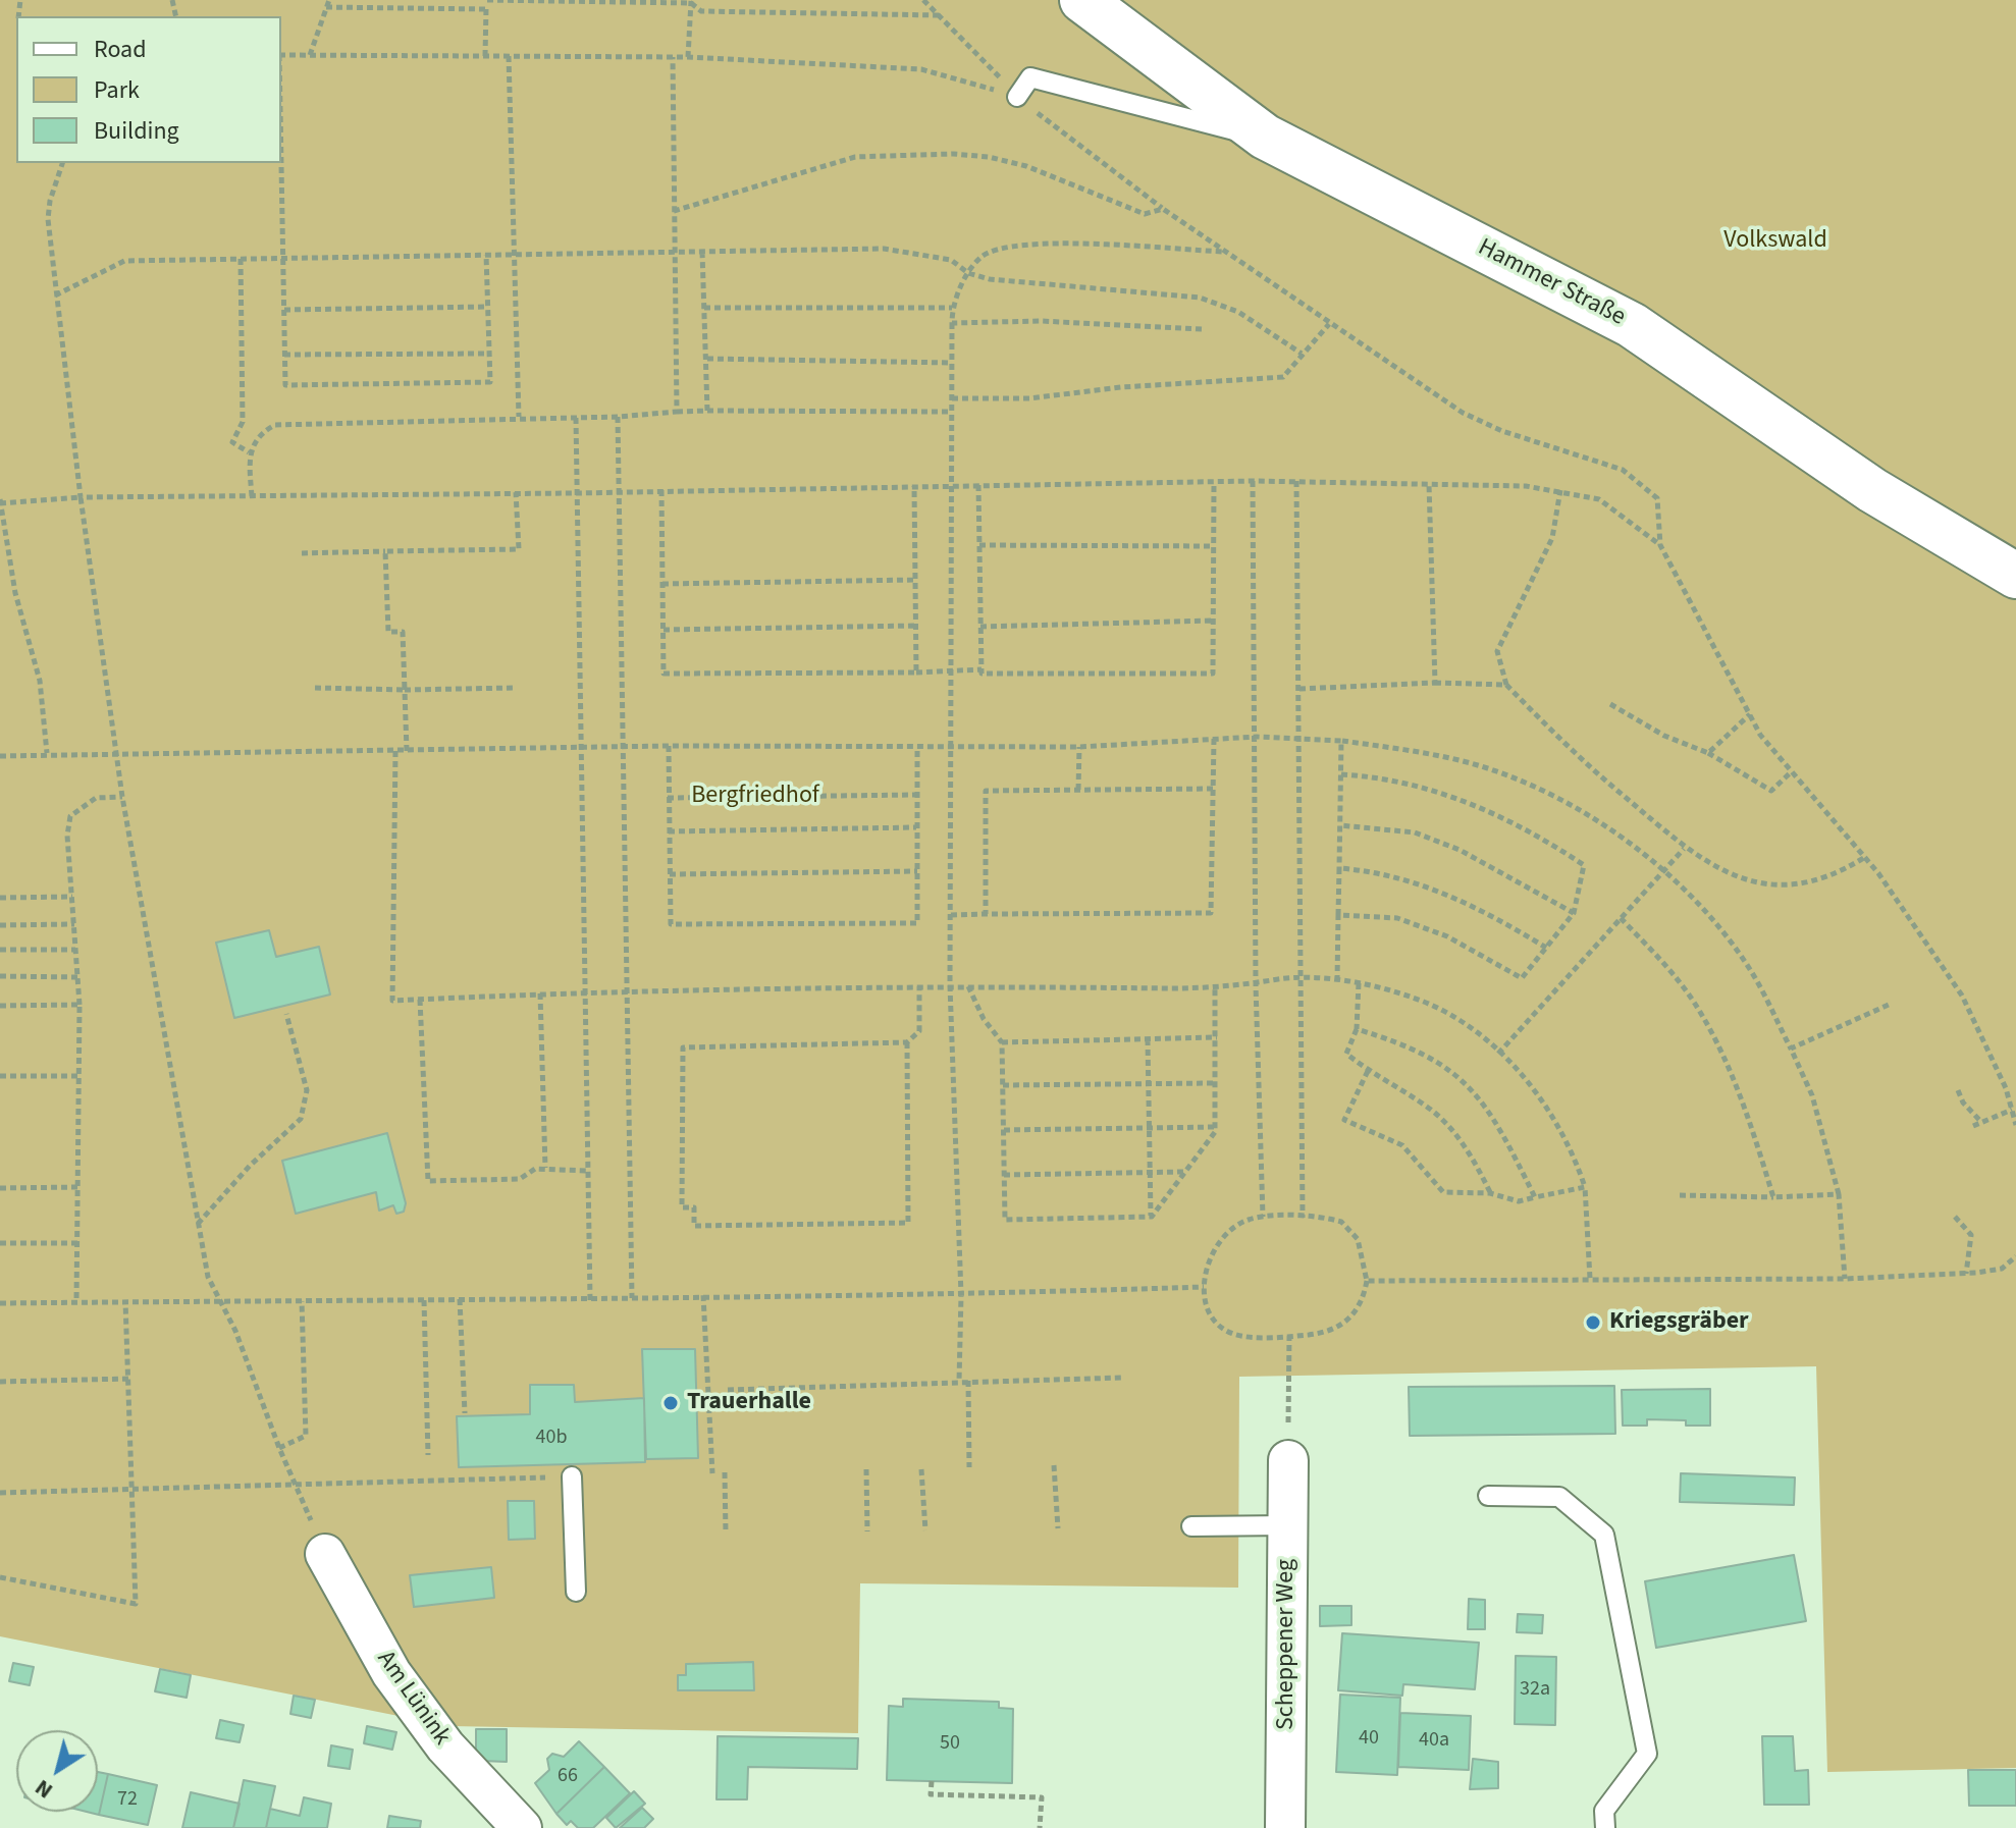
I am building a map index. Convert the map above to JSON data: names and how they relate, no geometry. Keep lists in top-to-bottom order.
{
  "streets": {
    "main road": ["Hammer Straße"],
    "street": ["Scheppener Weg", "Am Lünink"]
  },
  "parks": ["Volkswald", "Bergfriedhof"],
  "places": ["Kriegsgräber", "Trauerhalle"],
  "house_numbers": [
    "40b",
    "32a",
    "40",
    "40a",
    "50",
    "66",
    "72"
  ],
  "legend": ["Road", "Park", "Building"],
  "north": "bottom left"
}
